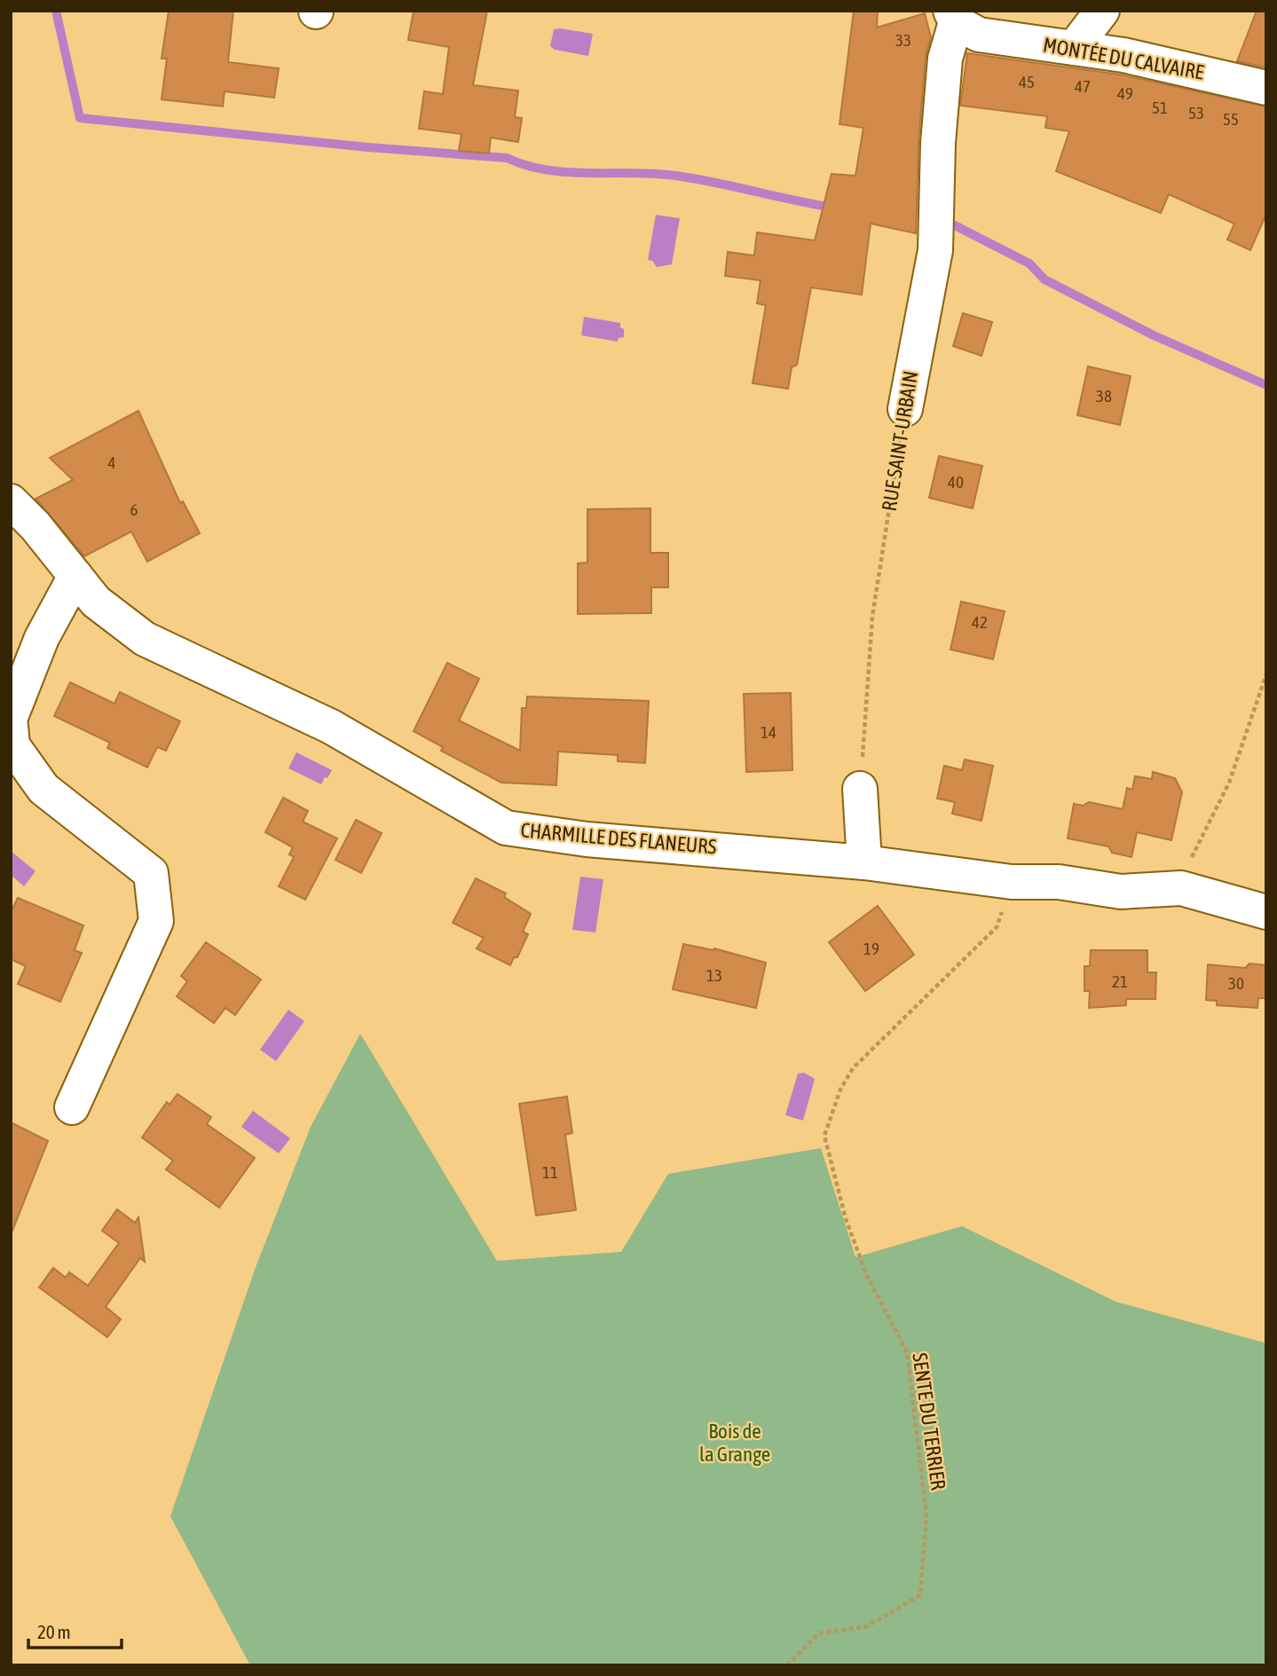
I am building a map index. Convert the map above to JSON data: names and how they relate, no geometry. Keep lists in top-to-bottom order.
{
  "streets": {
    "street": ["MONTÉE DU CALVAIRE", "RUE SAINT-URBAIN", "CHARMILLE DES FLANEURS"],
    "path": ["SENTE DU TERRIER"]
  },
  "crossings": [
    ["MONTÉE DU CALVAIRE", "RUE SAINT-URBAIN"],
    ["CHARMILLE DES FLANEURS", "SENTE DU TERRIER"]
  ],
  "parks": ["Bois de la Grange"],
  "house_numbers": [
    "33",
    "45",
    "47",
    "49",
    "51",
    "53",
    "55",
    "38",
    "4",
    "40",
    "6",
    "42",
    "14",
    "19",
    "13",
    "21",
    "30",
    "11"
  ],
  "scale_bar": "20 m"
}
